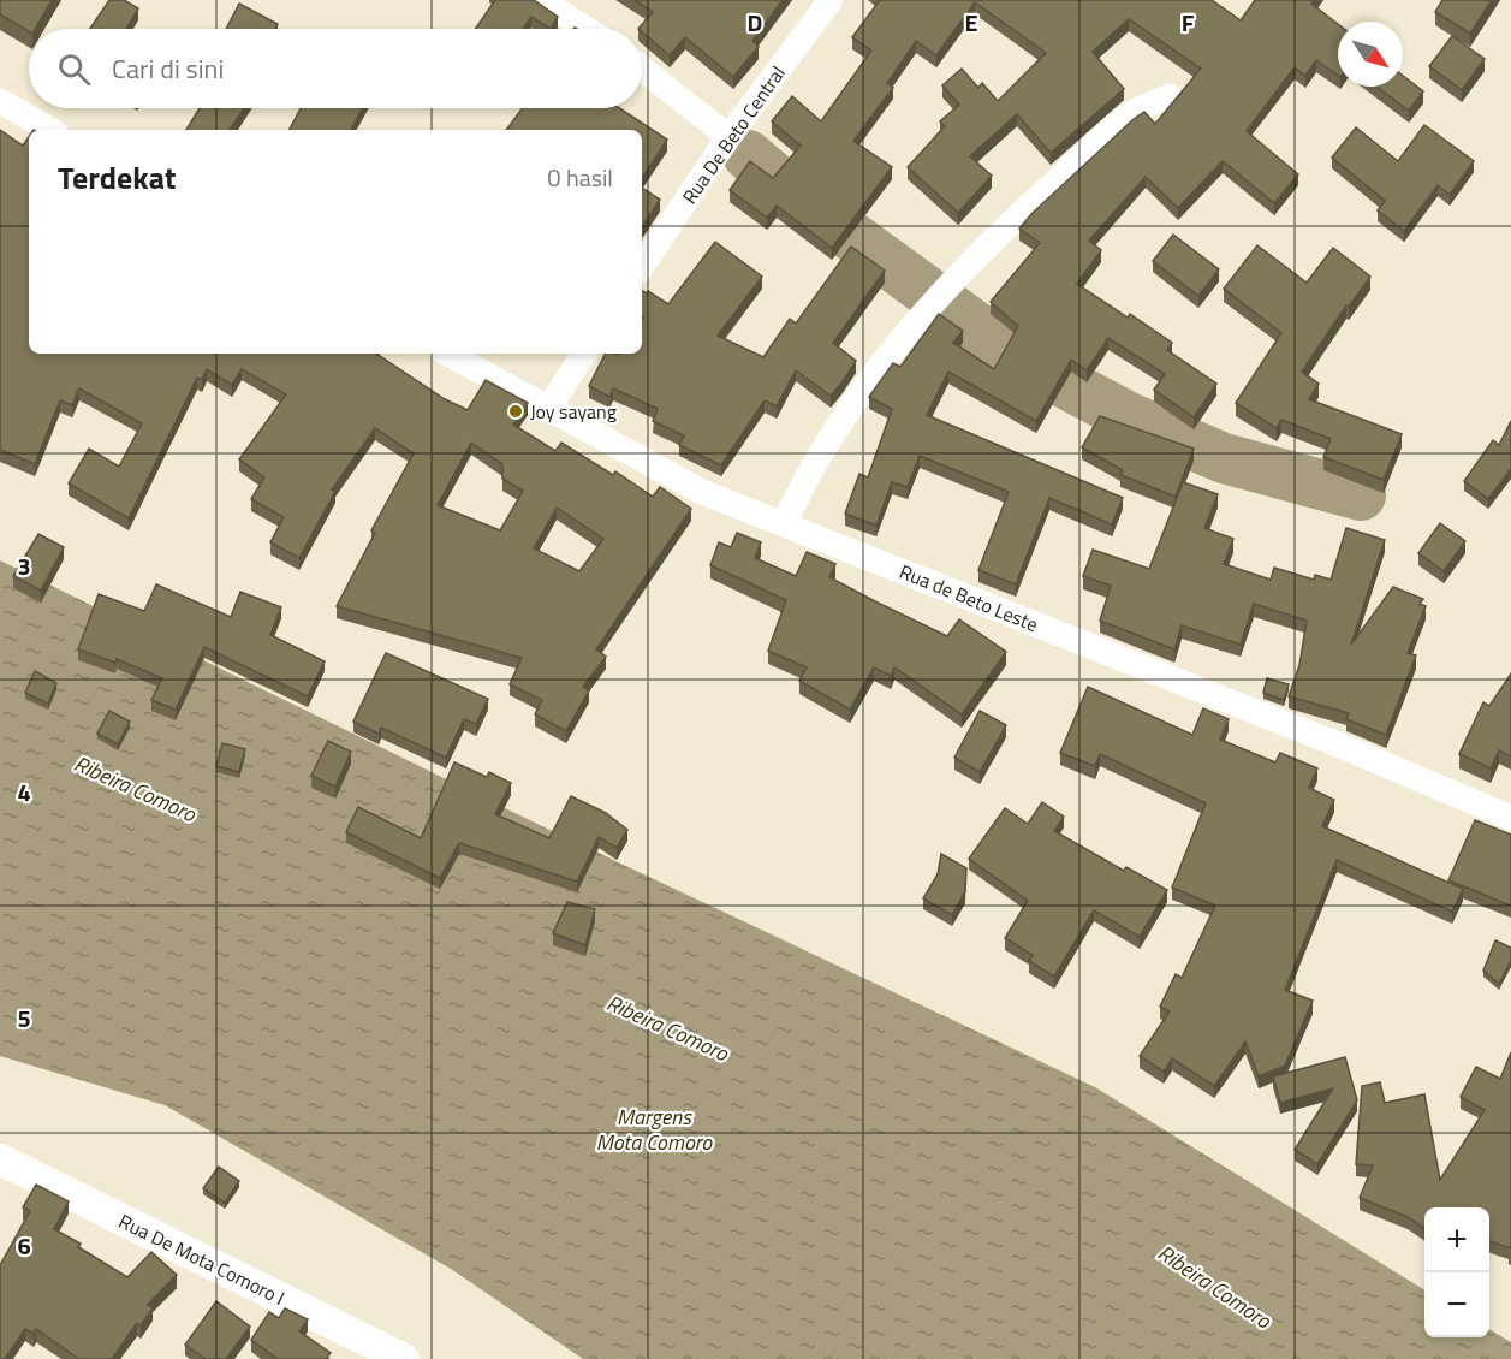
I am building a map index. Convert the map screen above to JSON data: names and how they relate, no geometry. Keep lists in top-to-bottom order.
{
  "streets": {
    "street": ["Rua De Beto Central", "Rua de Beto Leste", "Rua De Mota Comoro I"]
  },
  "water": ["Ribeira Comoro", "Margens Mota Comoro"],
  "places": ["Joy sayang"],
  "north": "bottom right",
  "page": {
    "search": "Cari di sini",
    "heading": ["Terdekat", "0 hasil"],
    "map_buttons": ["+", "−"]
  },
  "grid": {
    "columns": ["D", "E", "F"],
    "rows": [
      "3",
      "4",
      "5",
      "6"
    ]
  }
}
